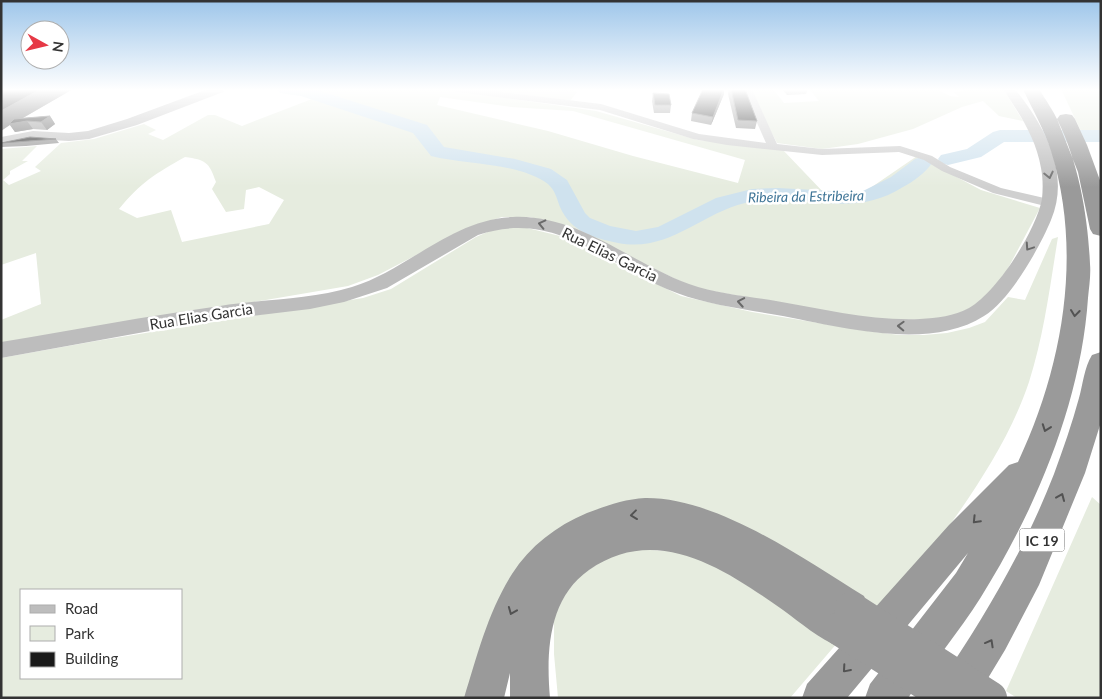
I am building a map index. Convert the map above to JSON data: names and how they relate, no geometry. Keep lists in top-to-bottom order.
{
  "streets": {
    "highway": ["IC 19"],
    "street": ["Rua Elias Garcia"]
  },
  "crossings": [
    ["Rua Elias Garcia", "IC 19"]
  ],
  "water": ["Ribeira da Estribeira"],
  "legend": ["Road", "Park", "Building"],
  "north": "right"
}
